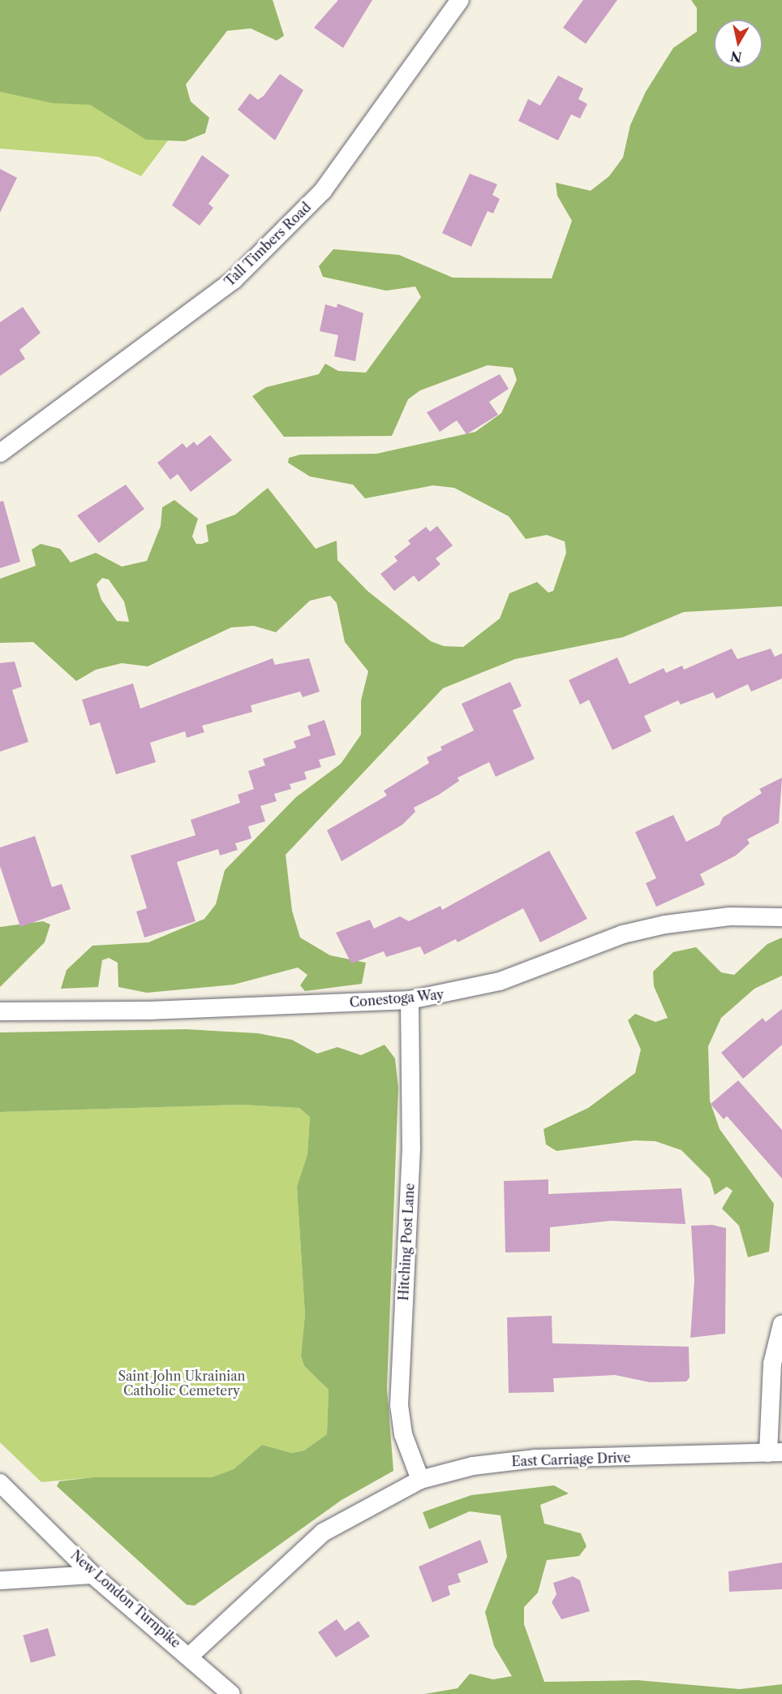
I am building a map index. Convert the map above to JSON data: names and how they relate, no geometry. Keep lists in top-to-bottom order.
{
  "streets": {
    "street": [
      "Tall Timbers Road",
      "Conestoga Way",
      "Hitching Post Lane",
      "East Carriage Drive",
      "New London Turnpike"
    ]
  },
  "crossings": [
    ["Conestoga Way", "Hitching Post Lane"],
    ["Hitching Post Lane", "East Carriage Drive"],
    ["East Carriage Drive", "New London Turnpike"]
  ],
  "parks": ["Saint John Ukrainian Catholic Cemetery"],
  "north": "bottom"
}
